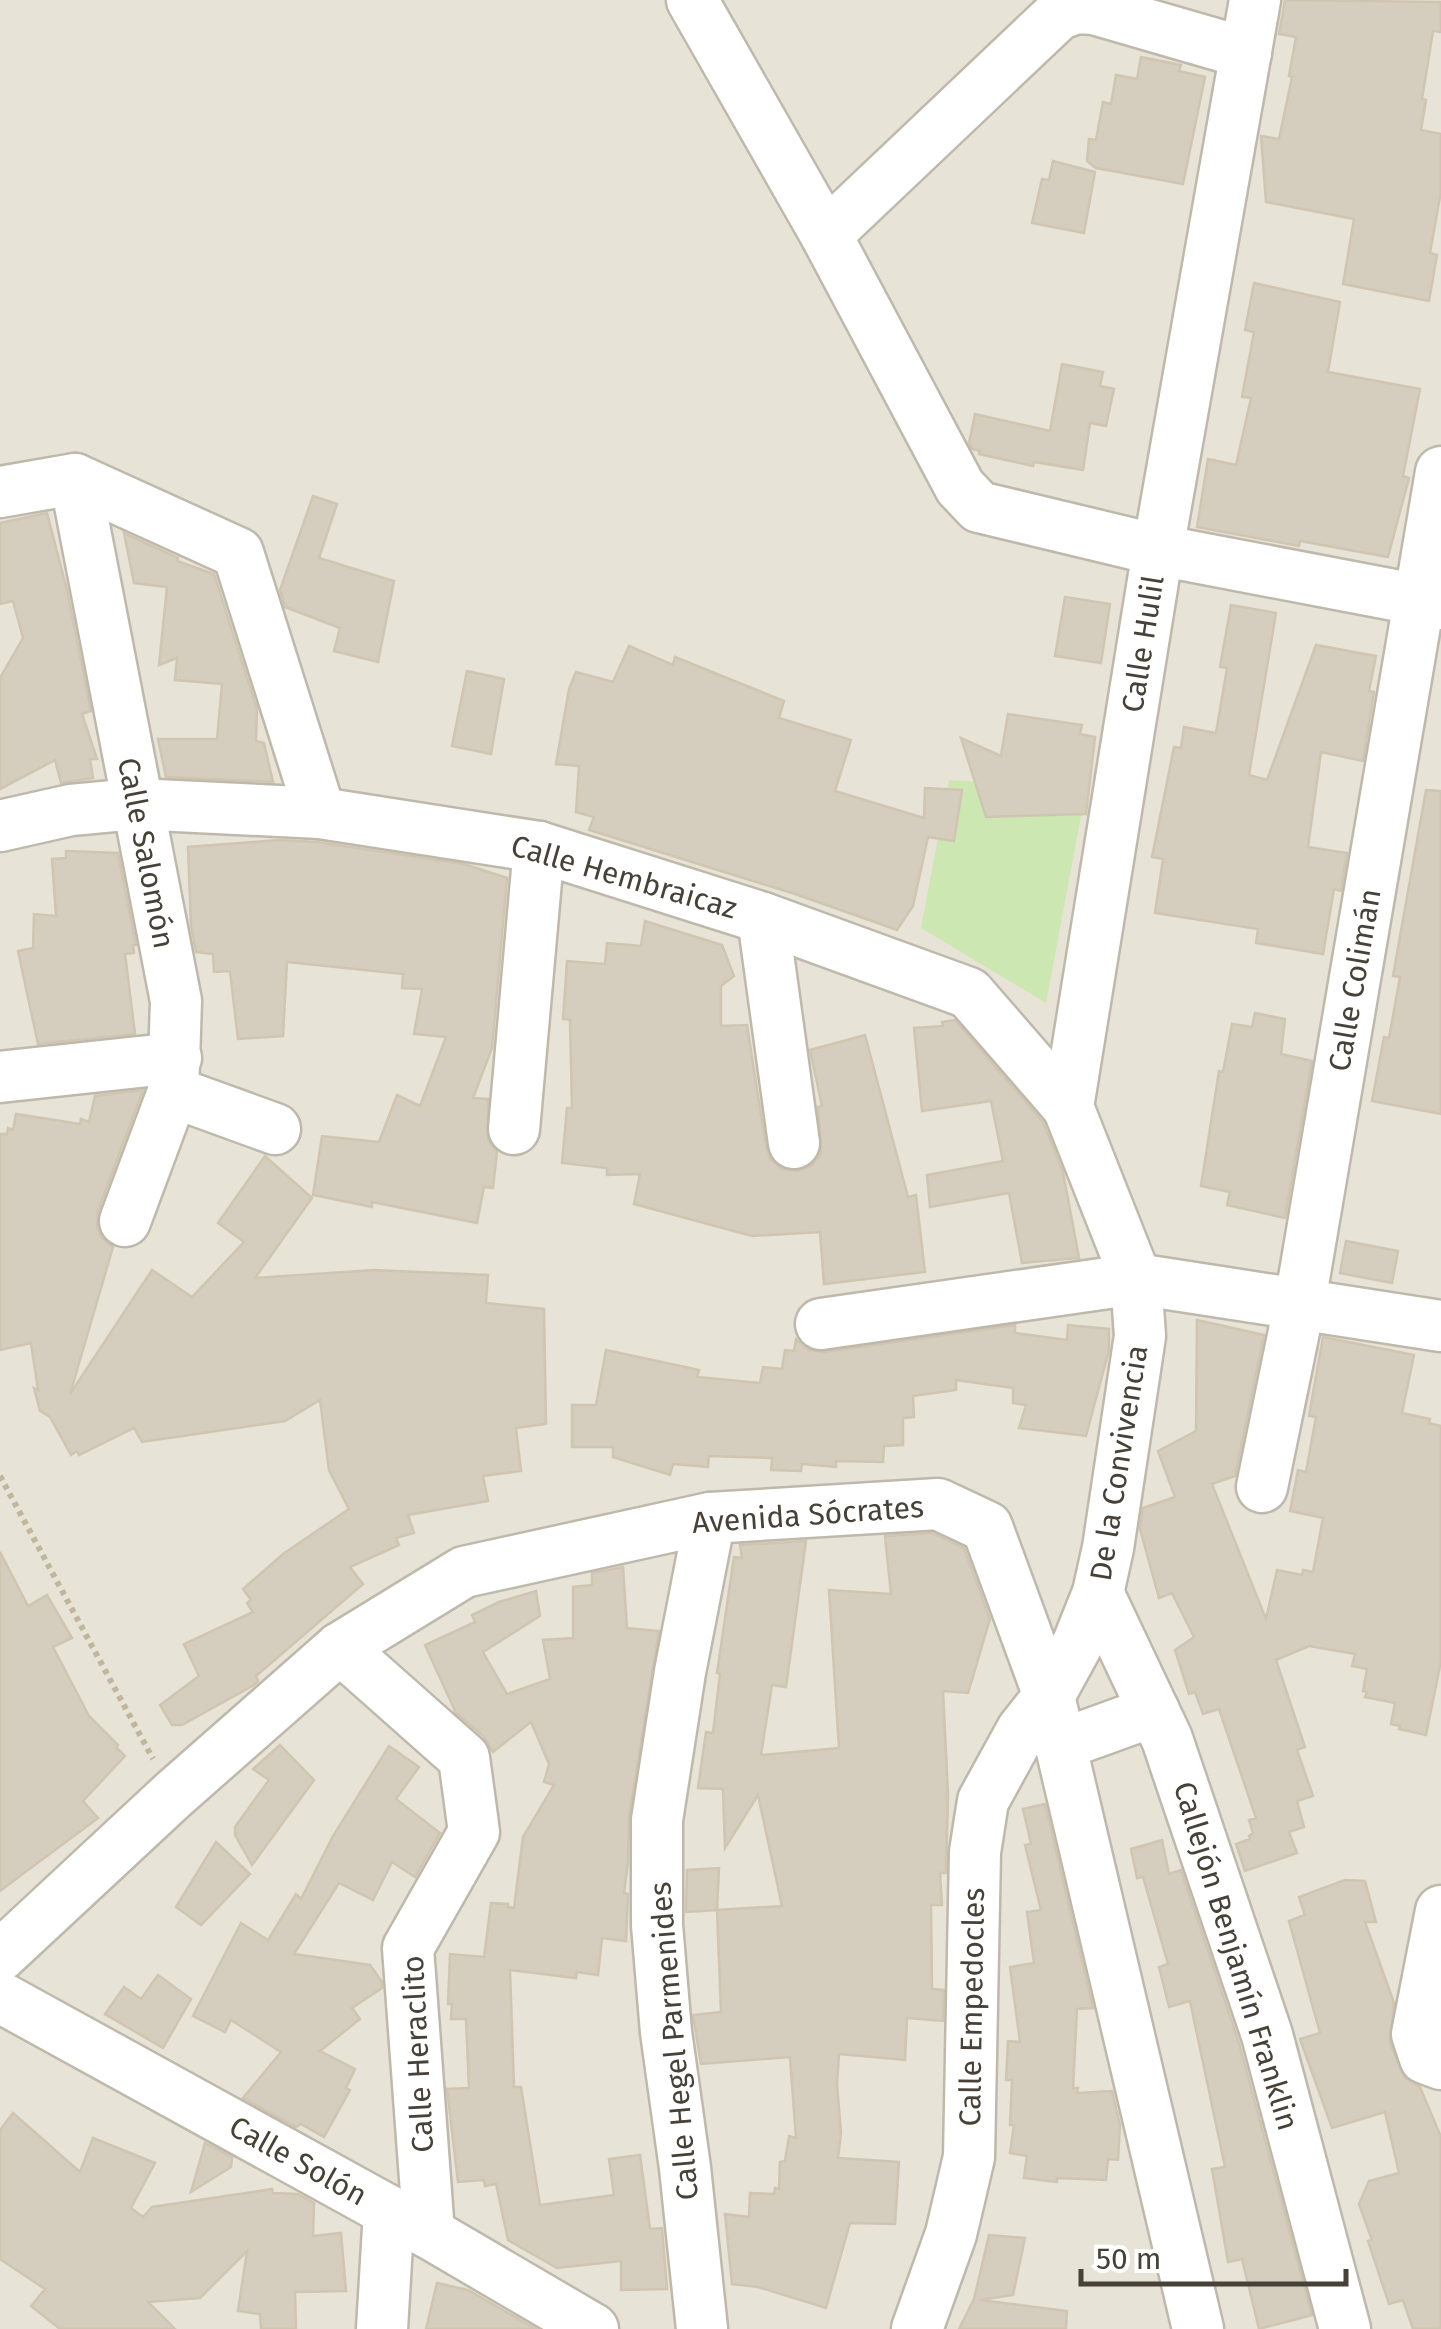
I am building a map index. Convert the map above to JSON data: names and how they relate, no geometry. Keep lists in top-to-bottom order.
{
  "streets": {
    "street": [
      "Calle Hulil",
      "Calle Salomón",
      "Calle Hembraicaz",
      "Calle Colimán",
      "De la Convivencia",
      "Avenida Sócrates",
      "Callejón Benjamín Franklin",
      "Calle Empedocles",
      "Calle Hegel Parmenides",
      "Calle Heraclito",
      "Calle Solón"
    ]
  },
  "crossings": [
    ["Calle Hulil", "Calle Hembraicaz"],
    ["Calle Salomón", "Calle Hembraicaz"],
    ["De la Convivencia", "Avenida Sócrates"],
    ["De la Convivencia", "Callejón Benjamín Franklin"],
    ["De la Convivencia", "Calle Empedocles"],
    ["Avenida Sócrates", "Calle Empedocles"],
    ["Avenida Sócrates", "Calle Hegel Parmenides"],
    ["Avenida Sócrates", "Calle Heraclito"],
    ["Calle Heraclito", "Calle Solón"]
  ],
  "scale_bar": "50 m"
}
